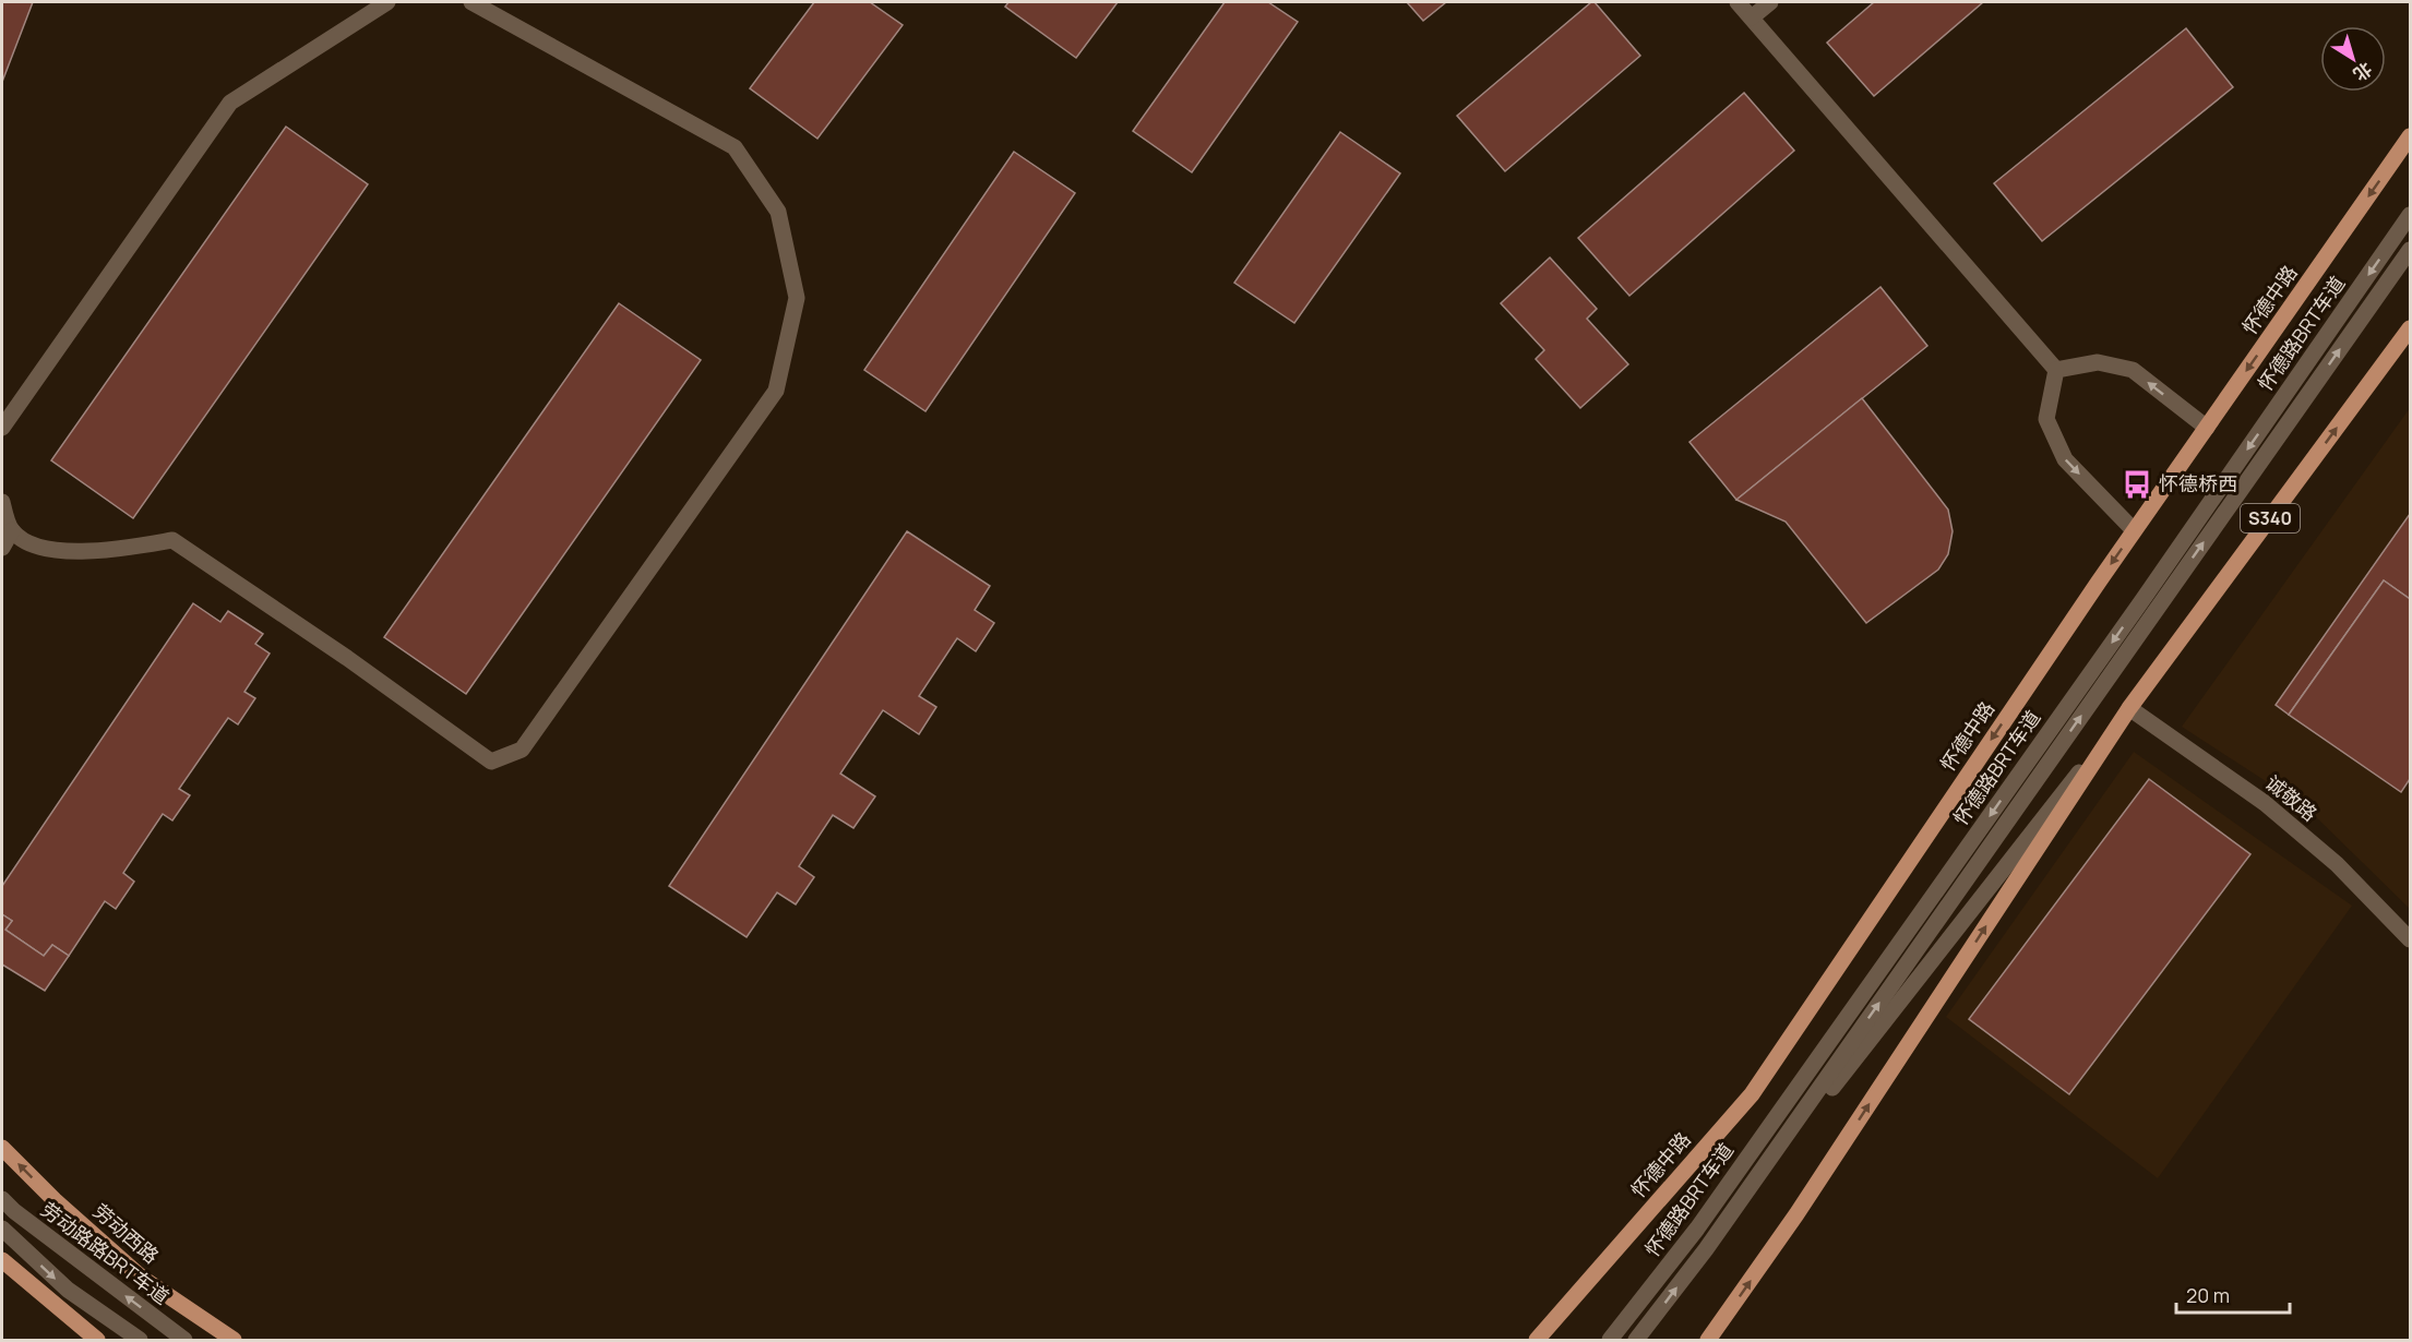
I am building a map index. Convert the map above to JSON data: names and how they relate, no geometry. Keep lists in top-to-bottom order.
{
  "streets": {
    "main road": ["怀德中路", "S340", "劳动西路"],
    "street": ["怀德路BRT车道", "诚敬路", "劳动路路BRT车道"]
  },
  "crossings": [
    ["S340", "诚敬路"]
  ],
  "places": {
    "bus stop": ["怀德桥西"]
  },
  "scale_bar": "20 m",
  "north": "bottom right"
}
